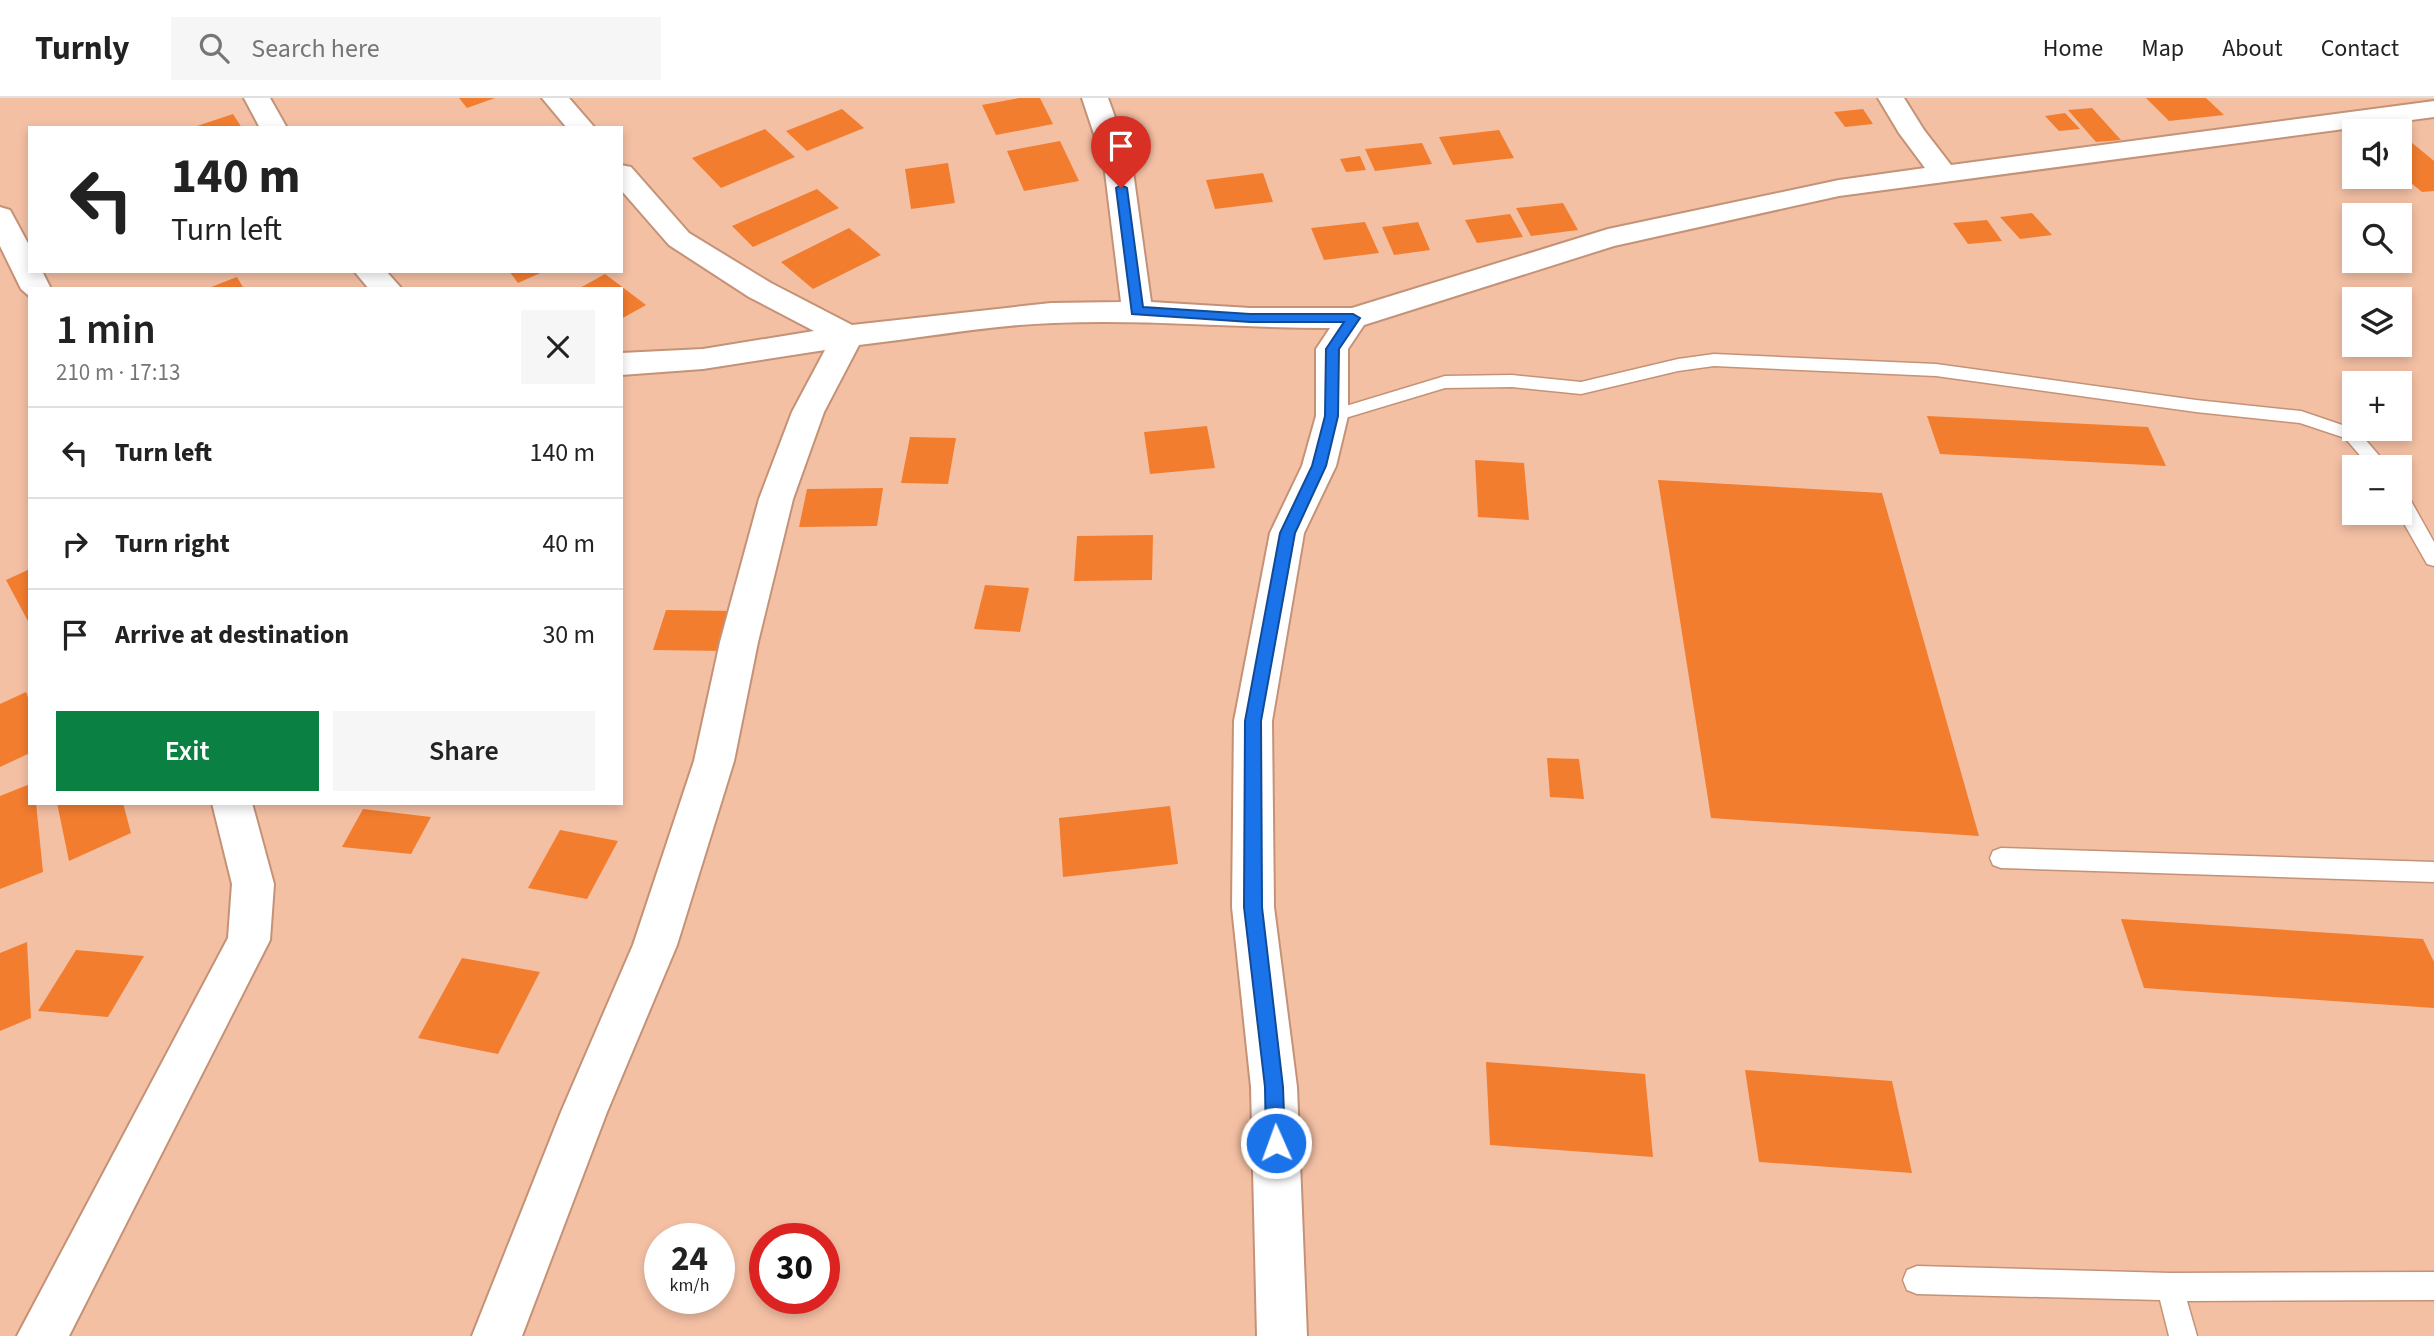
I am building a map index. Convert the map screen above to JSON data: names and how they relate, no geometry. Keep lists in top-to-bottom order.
{
  "page": {
    "header": "Turnly",
    "search": "Search here",
    "nav": [
      "Home",
      "Map",
      "About",
      "Contact"
    ],
    "map_buttons": ["+", "−"],
    "turn": ["140 m", "Turn left"],
    "heading": ["1 min", "210 m · 17:13"],
    "list": [
      {
        "name": "Turn left",
        "value": "140 m"
      },
      {
        "name": "Turn right",
        "value": "40 m"
      },
      {
        "name": "Arrive at destination",
        "value": "30 m"
      }
    ],
    "buttons": ["Exit", "Share"],
    "speed": "24 km/h",
    "limit": "30"
  }
}
